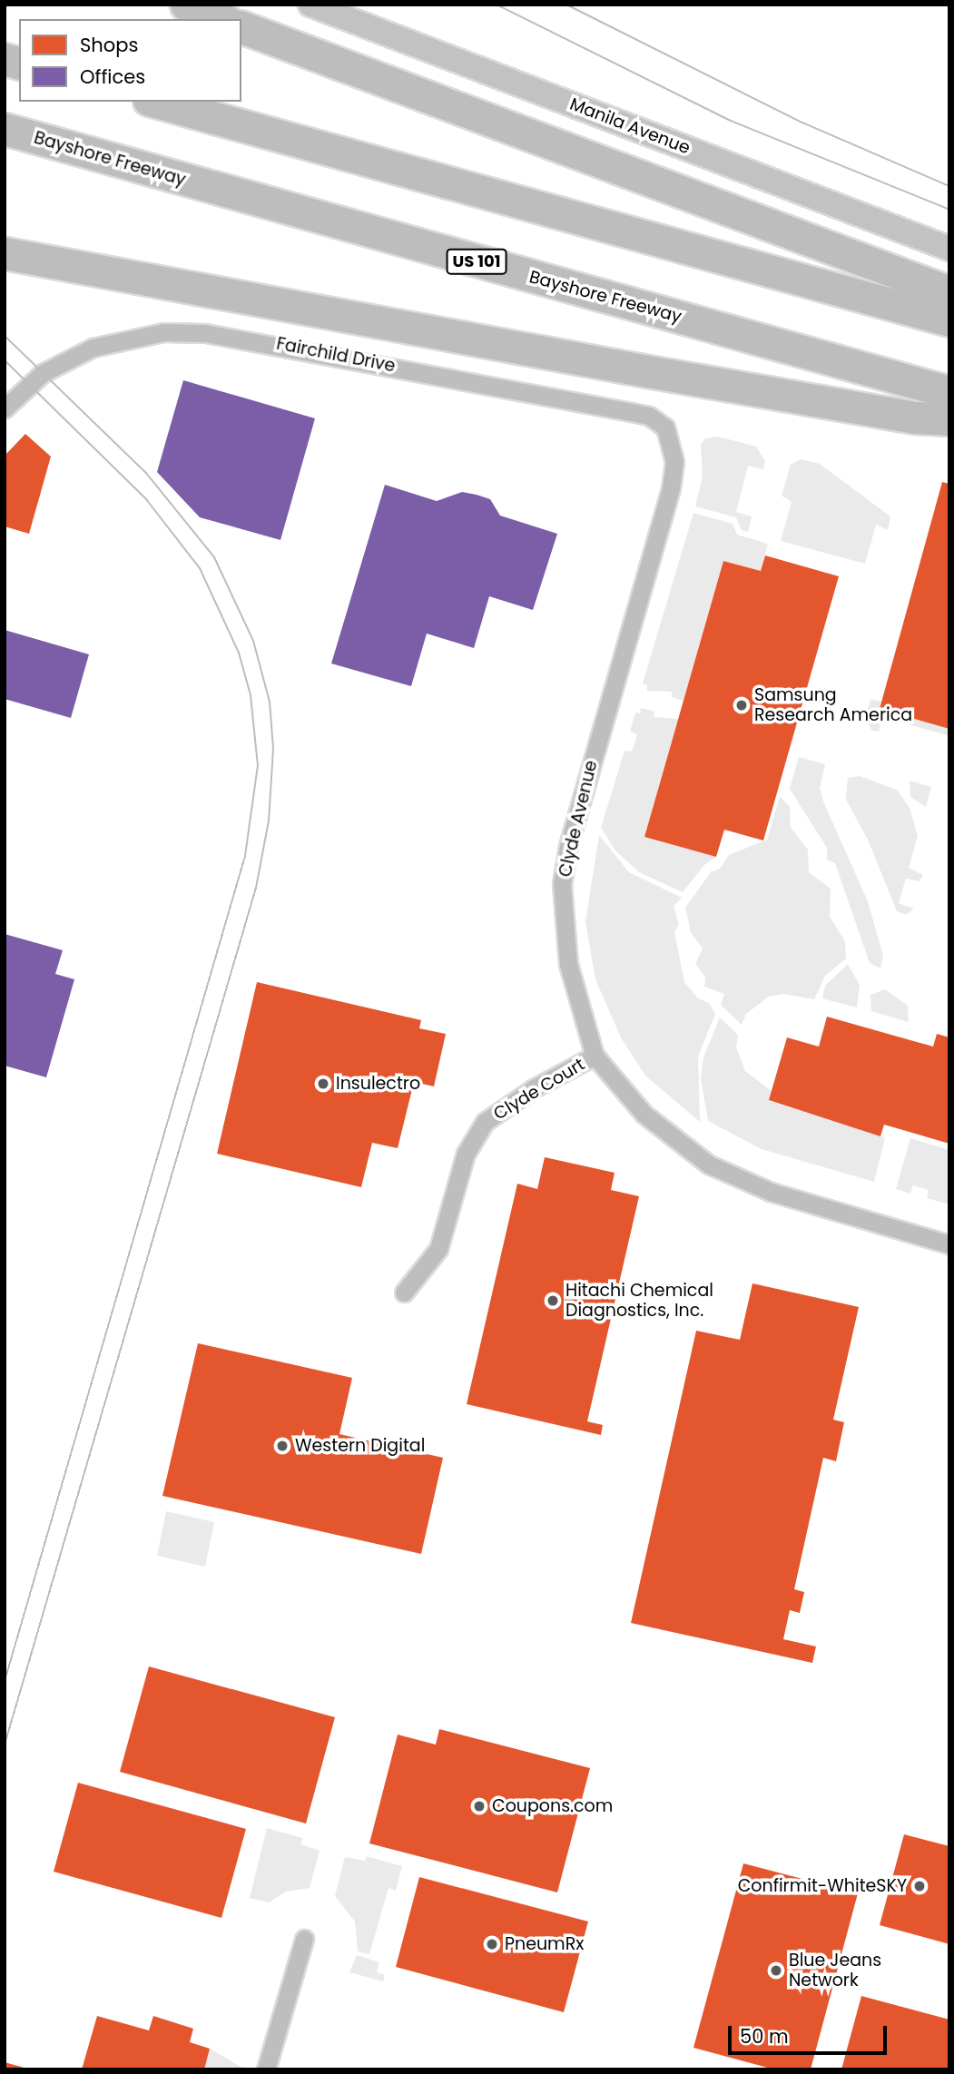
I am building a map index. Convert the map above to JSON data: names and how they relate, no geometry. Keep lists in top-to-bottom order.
{
  "streets": {
    "highway": ["Bayshore Freeway", "US 101"],
    "main road": ["Manila Avenue"],
    "street": ["Fairchild Drive", "Clyde Avenue", "Clyde Court"]
  },
  "crossings": [
    ["Fairchild Drive", "Clyde Avenue"],
    ["Clyde Avenue", "Clyde Court"]
  ],
  "places": [
    "Samsung Research America",
    "Insulectro",
    "Hitachi Chemical Diagnostics, Inc.",
    "Western Digital",
    "Coupons.com",
    "Confirmit-WhiteSKY",
    "PneumRx",
    "Blue Jeans Network"
  ],
  "legend": ["Shops", "Offices"],
  "scale_bar": "50 m"
}
